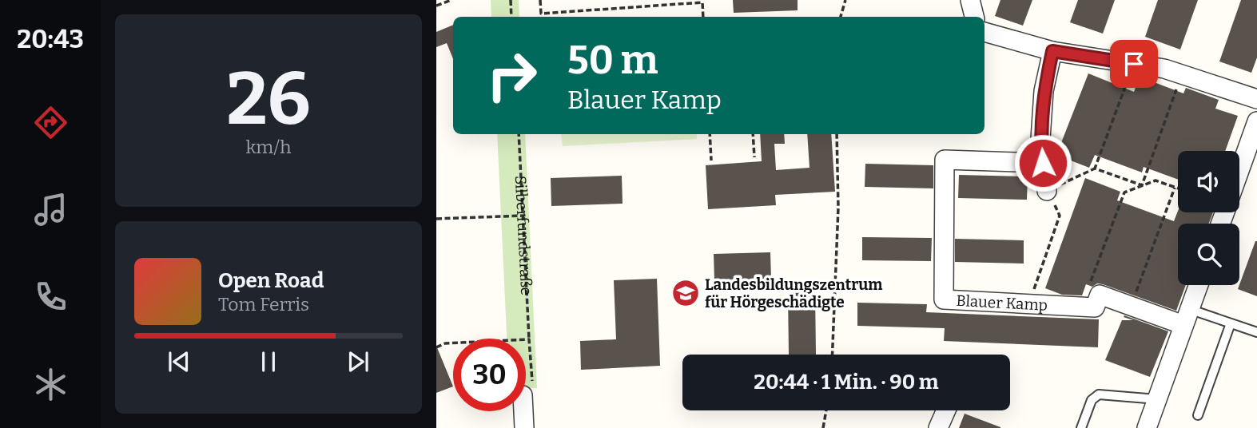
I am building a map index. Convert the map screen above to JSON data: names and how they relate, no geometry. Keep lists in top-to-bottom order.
{
  "streets": {
    "street": ["Blauer Kamp"],
    "path": ["Silberfundstraße"]
  },
  "places": {
    "school or university": ["Landesbildungszentrum für Hörgeschädigte"]
  },
  "page": {
    "tabs": "20:43",
    "tile": ["26", "km/h"],
    "turn": ["50 m", "Blauer Kamp"],
    "song": ["Open Road", "Tom Ferris"],
    "limit": "30",
    "trip": "20:44 · 1 Min. · 90 m"
  }
}
